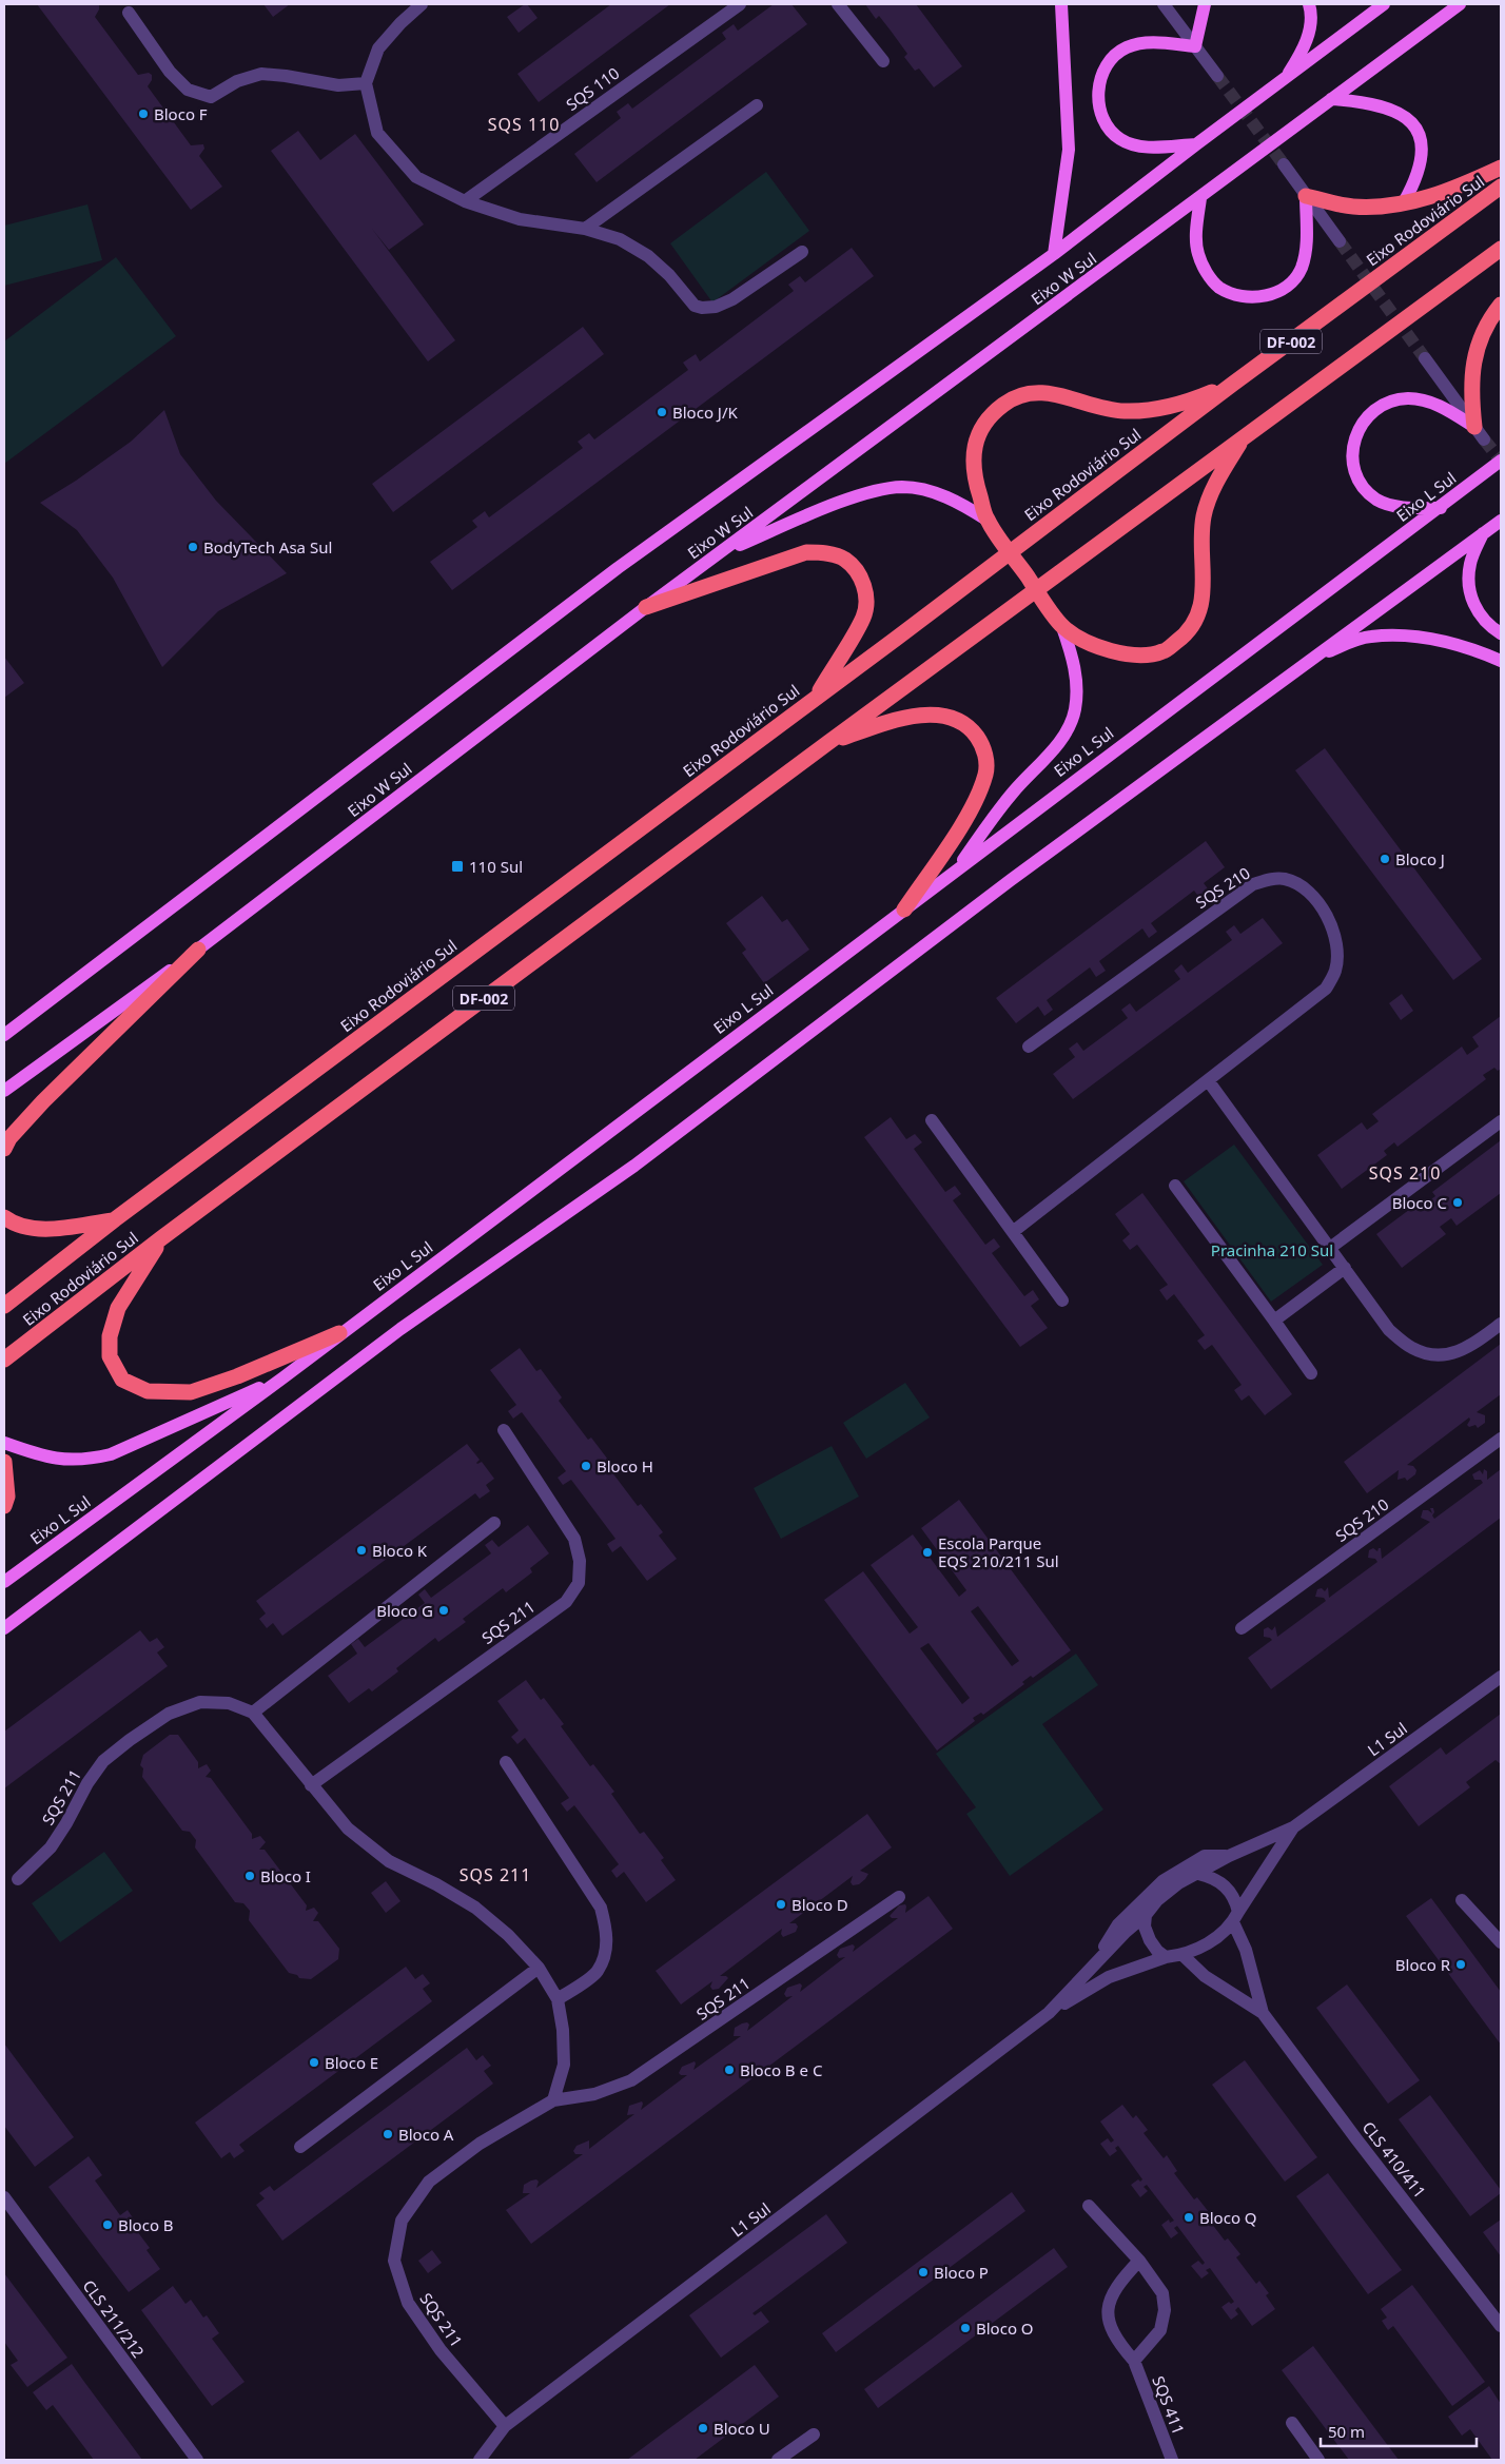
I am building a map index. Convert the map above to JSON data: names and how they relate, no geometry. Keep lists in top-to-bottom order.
{
  "streets": {
    "highway": ["Eixo Rodoviário Sul", "DF-002"],
    "main road": ["Eixo W Sul", "Eixo L Sul"],
    "street": [
      "SQS 110",
      "SQS 210",
      "SQS 211",
      "L1 Sul",
      "CLS 410/411",
      "CLS 211/212",
      "SQS 411"
    ]
  },
  "crossings": [
    ["SQS 211", "L1 Sul"],
    ["L1 Sul", "CLS 410/411"]
  ],
  "districts": ["SQS 110", "SQS 210", "SQS 211"],
  "parks": ["Pracinha 210 Sul"],
  "places": {
    "other": [
      "Bloco F",
      "Bloco J/K",
      "BodyTech Asa Sul",
      "Bloco J",
      "Bloco C",
      "Bloco H",
      "Bloco K",
      "Escola Parque EQS 210/211 Sul",
      "Bloco G",
      "Bloco I",
      "Bloco D",
      "Bloco R",
      "Bloco E",
      "Bloco B e C",
      "Bloco A",
      "Bloco Q",
      "Bloco B",
      "Bloco P",
      "Bloco O",
      "Bloco U"
    ],
    "transit": ["110 Sul"]
  },
  "scale_bar": "50 m"
}
